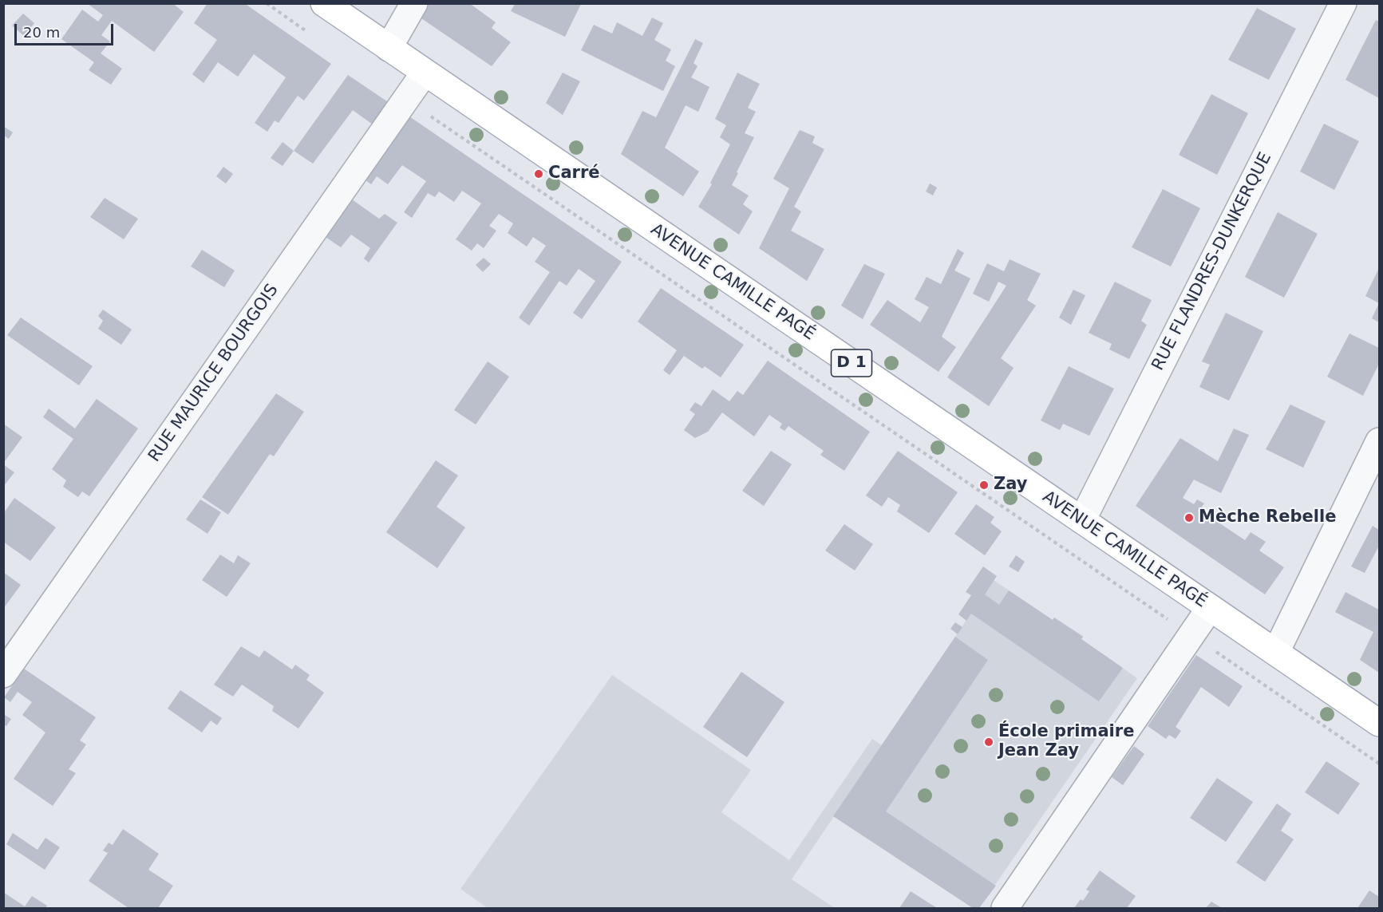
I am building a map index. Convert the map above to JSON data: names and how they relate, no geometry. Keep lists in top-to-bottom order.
{
  "streets": {
    "main road": ["AVENUE CAMILLE PAGÉ", "D 1"],
    "street": ["RUE FLANDRES-DUNKERQUE", "RUE MAURICE BOURGOIS"]
  },
  "crossings": [
    ["RUE FLANDRES-DUNKERQUE", "AVENUE CAMILLE PAGÉ"],
    ["AVENUE CAMILLE PAGÉ", "RUE MAURICE BOURGOIS"]
  ],
  "places": [
    "Carré",
    "Zay",
    "Mèche Rebelle",
    "École primaire Jean Zay"
  ],
  "scale_bar": "20 m"
}
